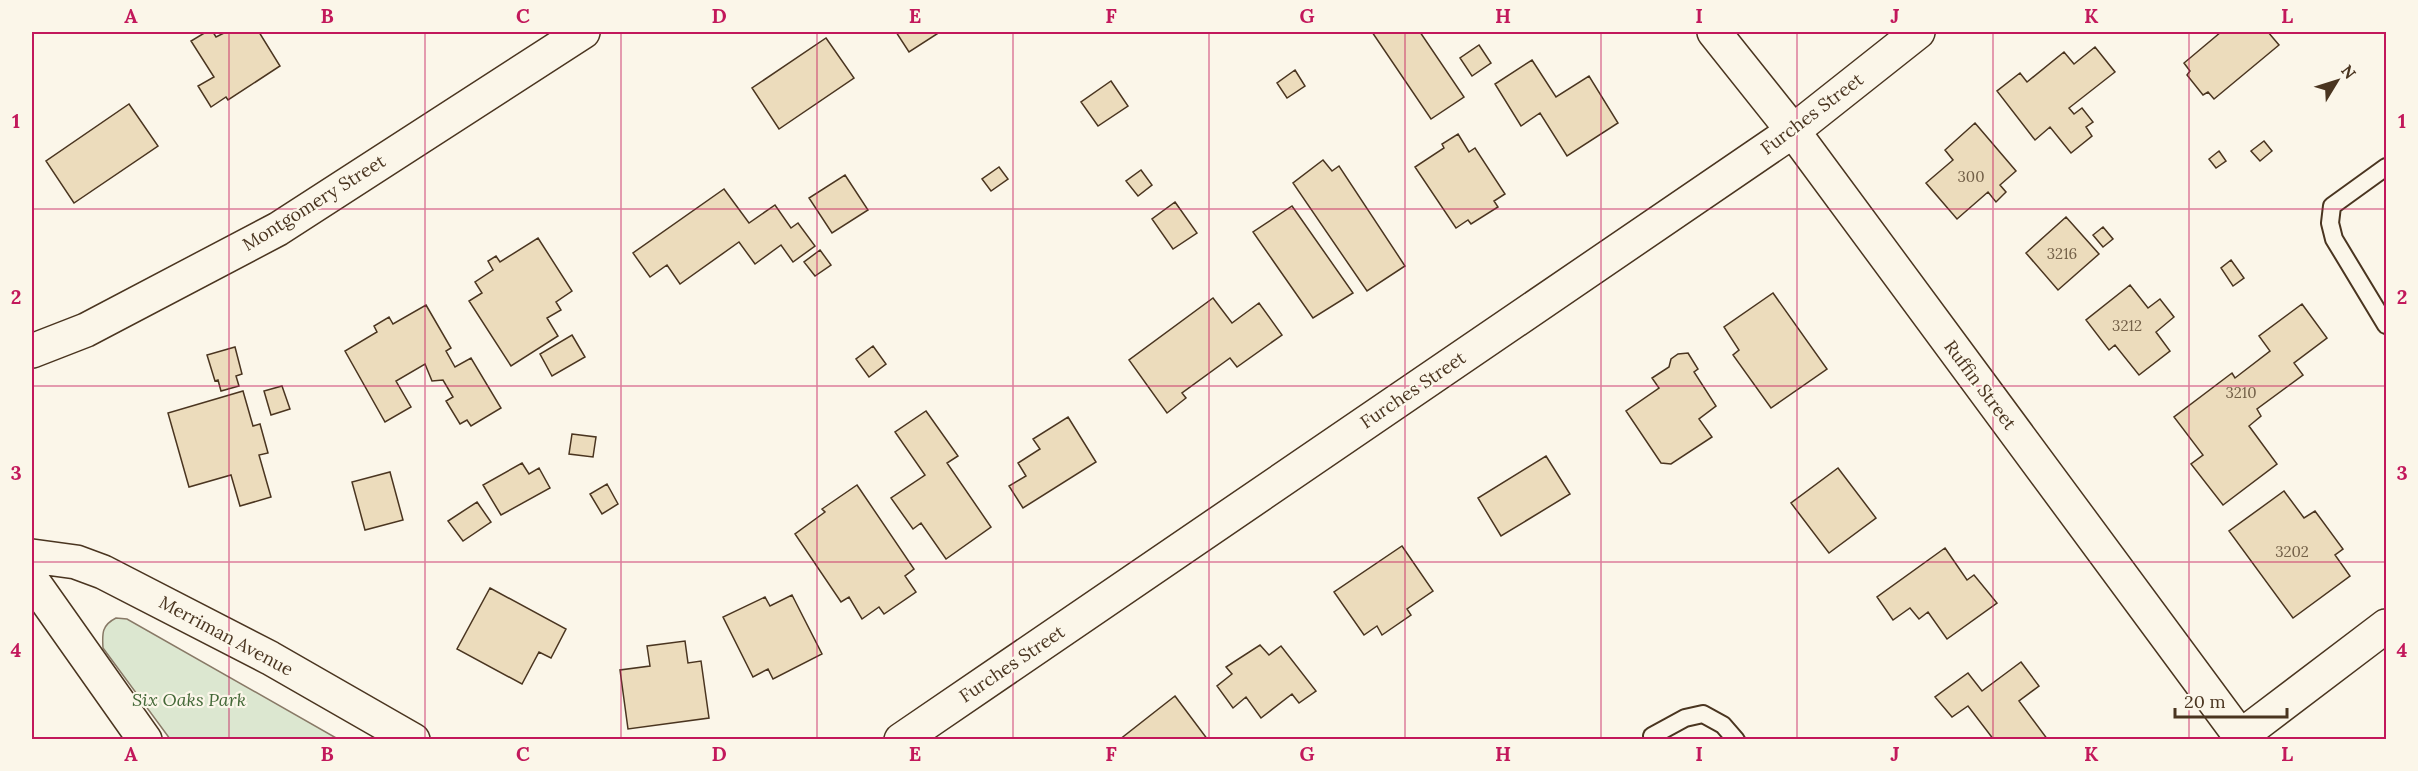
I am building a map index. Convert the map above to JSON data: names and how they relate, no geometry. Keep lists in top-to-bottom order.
{
  "streets": {
    "street": [
      "Furches Street",
      "Montgomery Street",
      "Ruffin Street",
      "Merriman Avenue"
    ]
  },
  "crossings": [
    ["Furches Street", "Ruffin Street"]
  ],
  "parks": ["Six Oaks Park"],
  "house_numbers": [
    "300",
    "3216",
    "3212",
    "3210",
    "3202"
  ],
  "scale_bar": "20 m",
  "north": "top right",
  "grid": {
    "columns": [
      "A",
      "B",
      "C",
      "D",
      "E",
      "F",
      "G",
      "H",
      "I",
      "J",
      "K",
      "L"
    ],
    "rows": [
      "1",
      "2",
      "3",
      "4"
    ]
  }
}
